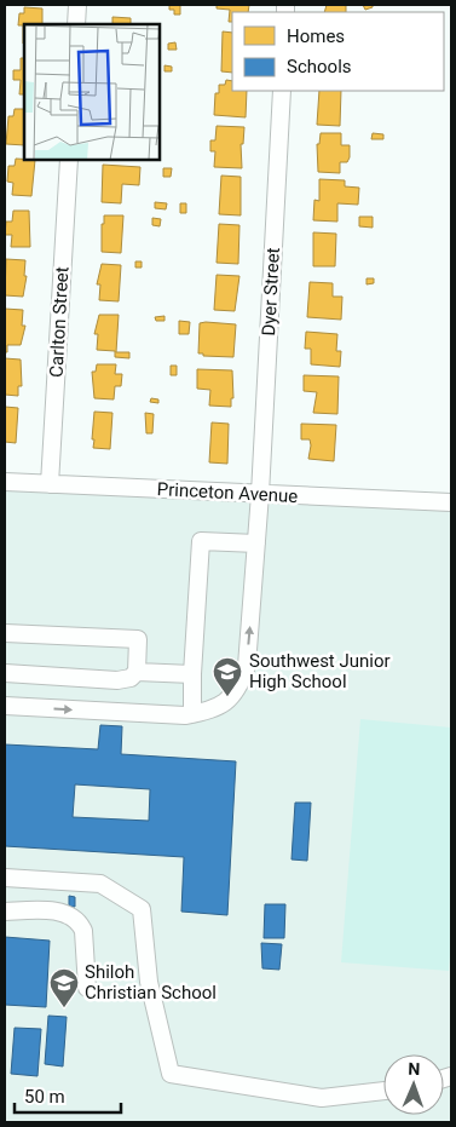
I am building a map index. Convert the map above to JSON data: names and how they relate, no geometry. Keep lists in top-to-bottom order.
{
  "streets": {
    "street": ["Dyer Street", "Carlton Street", "Princeton Avenue"]
  },
  "crossings": [
    ["Dyer Street", "Princeton Avenue"],
    ["Carlton Street", "Princeton Avenue"]
  ],
  "places": {
    "school or university": ["Southwest Junior High School", "Shiloh Christian School"]
  },
  "legend": ["Homes", "Schools"],
  "scale_bar": "50 m",
  "north": "top"
}
